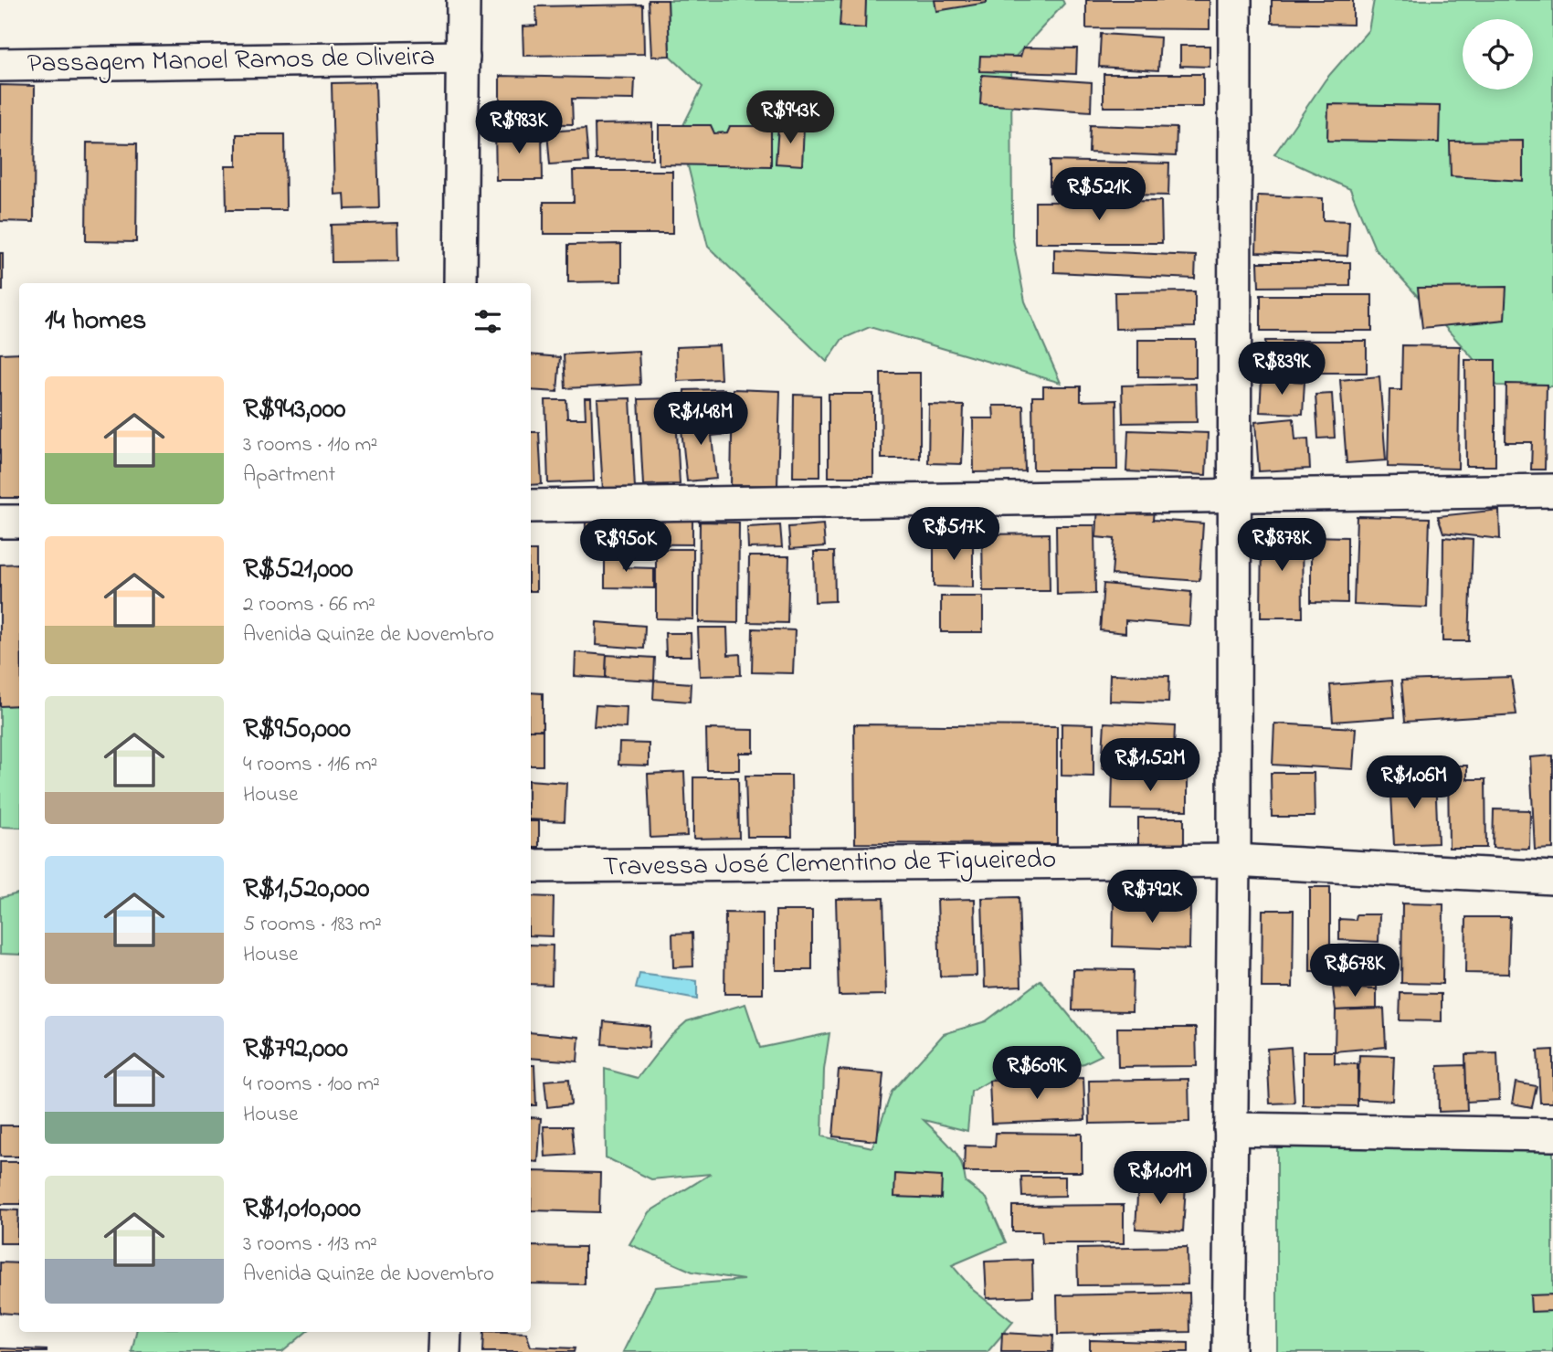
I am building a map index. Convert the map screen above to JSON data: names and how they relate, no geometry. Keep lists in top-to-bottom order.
{
  "streets": {
    "street": ["Passagem Manoel Ramos de Oliveira", "Travessa José Clementino de Figueiredo"]
  },
  "page": {
    "price": [
      "R$943K",
      "R$983K",
      "R$521K",
      "R$839K",
      "R$1.48M",
      "R$517K",
      "R$878K",
      "R$950K",
      "R$1.52M",
      "R$1.06M",
      "R$792K",
      "R$678K",
      "R$609K",
      "R$1.01M"
    ],
    "heading": "14 homes",
    "list": [
      {
        "name": "R$943,000",
        "note": "3 rooms · 110 m² · Apartment"
      },
      {
        "name": "R$521,000",
        "note": "2 rooms · 66 m² · Avenida Quinze de Novembro"
      },
      {
        "name": "R$950,000",
        "note": "4 rooms · 116 m² · House"
      },
      {
        "name": "R$1,520,000",
        "note": "5 rooms · 183 m² · House"
      },
      {
        "name": "R$792,000",
        "note": "4 rooms · 100 m² · House"
      },
      {
        "name": "R$1,010,000",
        "note": "3 rooms · 113 m² · Avenida Quinze de Novembro"
      }
    ]
  }
}
